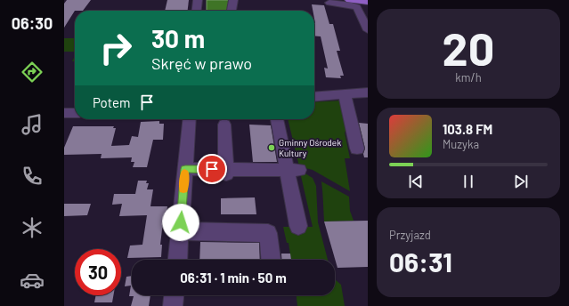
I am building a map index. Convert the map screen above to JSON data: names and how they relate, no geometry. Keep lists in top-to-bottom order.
{
  "places": ["Gminny Ośrodek Kultury"],
  "page": {
    "tabs": "06:30",
    "tile": [
      ["20", "km/h"],
      ["Przyjazd", "06:31"]
    ],
    "turn": ["30 m", "Skręć w prawo"],
    "then": "Potem",
    "song": ["103.8 FM", "Muzyka"],
    "limit": "30",
    "trip": "06:31 · 1 min · 50 m"
  }
}
